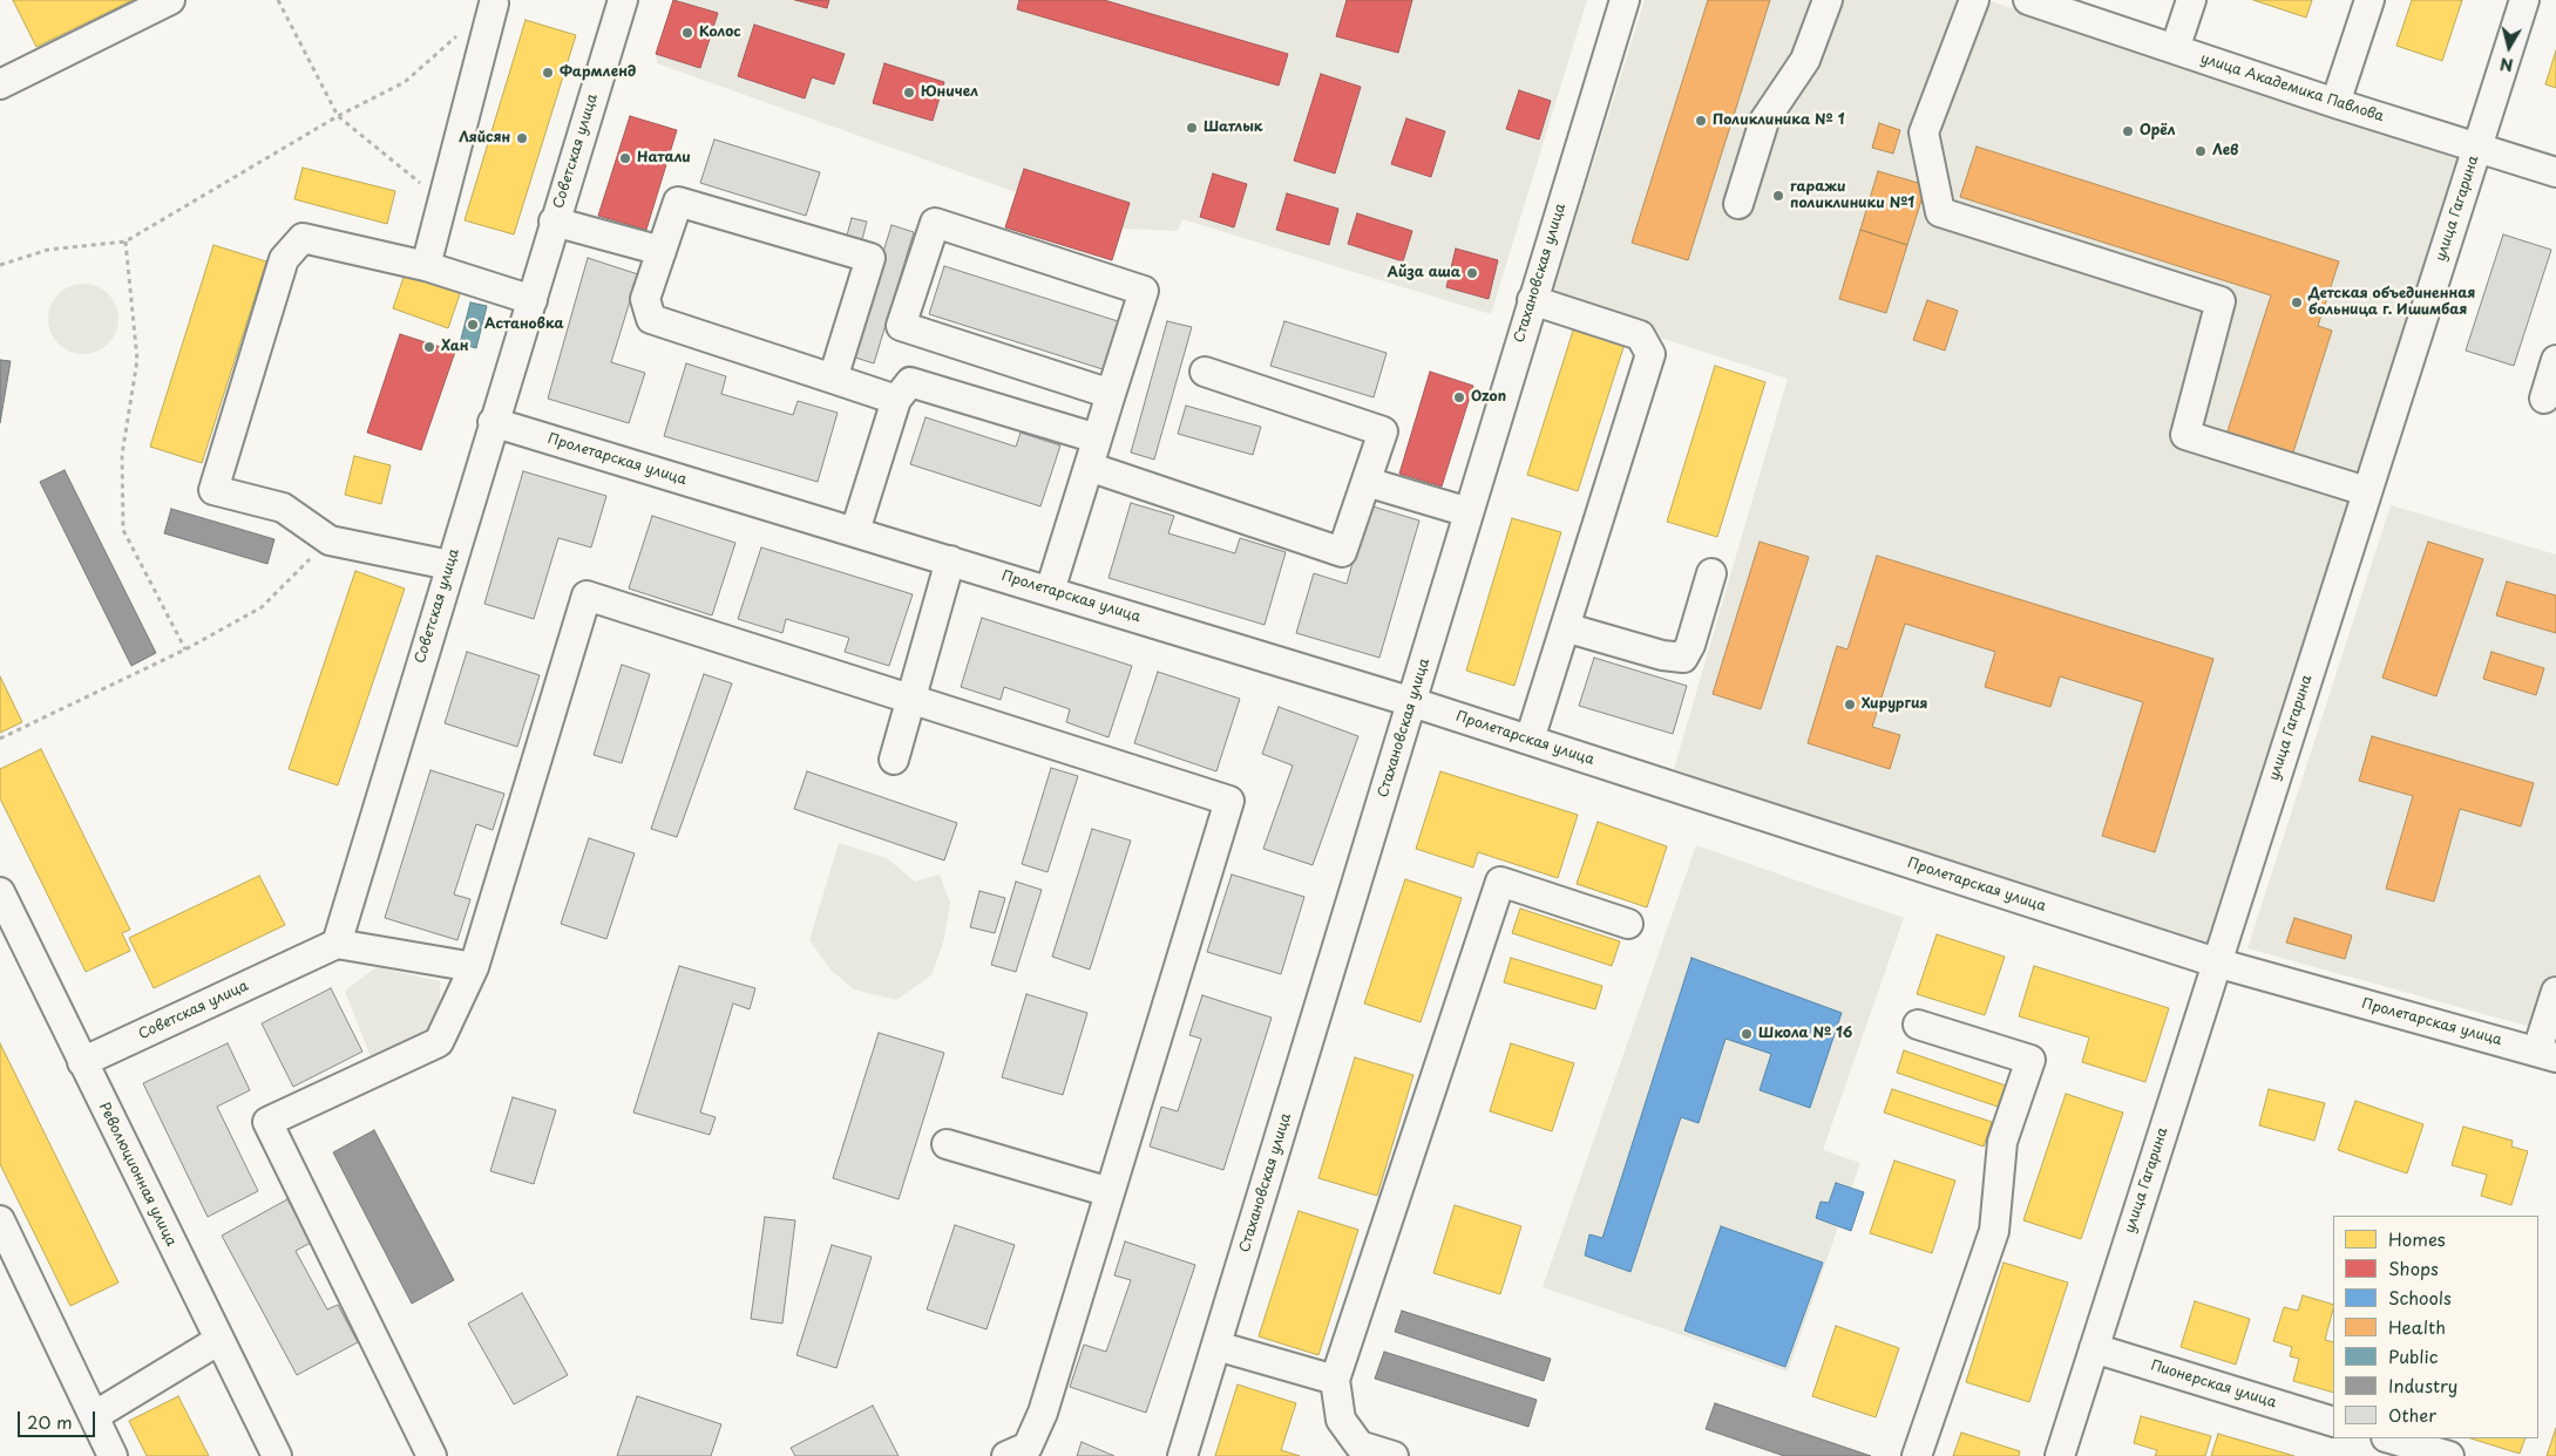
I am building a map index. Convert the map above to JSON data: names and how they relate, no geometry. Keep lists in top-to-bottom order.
{
  "streets": {
    "street": [
      "улица Академика Павлова",
      "Советская улица",
      "улица Гагарина",
      "Стахановская улица",
      "Пролетарская улица",
      "Революционная улица",
      "Пионерская улица"
    ]
  },
  "crossings": [
    ["улица Академика Павлова", "улица Гагарина"],
    ["Советская улица", "Пролетарская улица"],
    ["Советская улица", "Революционная улица"],
    ["улица Гагарина", "Пролетарская улица"],
    ["улица Гагарина", "Пионерская улица"],
    ["Стахановская улица", "Пролетарская улица"]
  ],
  "places": [
    "Колос",
    "Фармленд",
    "Юничел",
    "Поликлиника № 1",
    "Шатлык",
    "Орёл",
    "Ляйсян",
    "Лев",
    "Натали",
    "гаражи поликлиники №1",
    "Айза аша",
    "Детская объединенная больница г. Ишимбая",
    "Астановка",
    "Хан",
    "Ozon",
    "Хирургия",
    "Школа № 16"
  ],
  "legend": [
    "Homes",
    "Shops",
    "Schools",
    "Health",
    "Public",
    "Industry",
    "Other"
  ],
  "scale_bar": "20 m",
  "north": "bottom"
}
